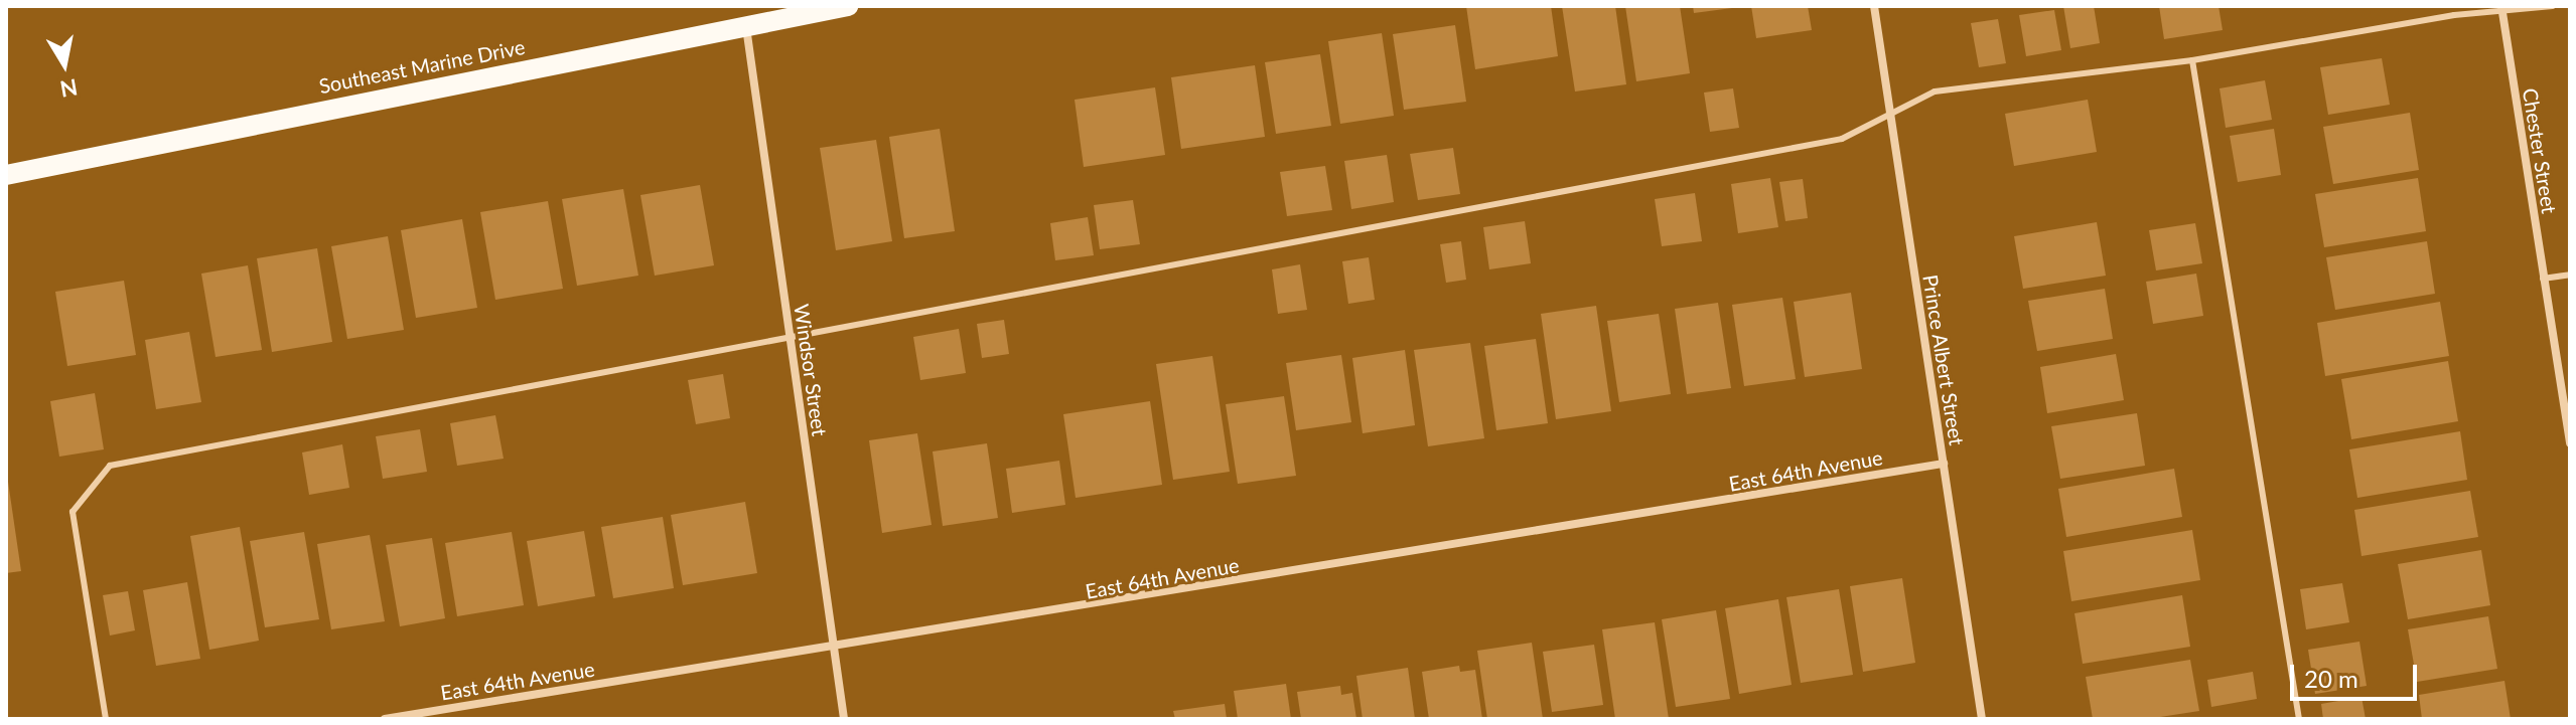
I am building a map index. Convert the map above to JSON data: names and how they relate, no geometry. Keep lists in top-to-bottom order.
{
  "streets": {
    "main road": ["Southeast Marine Drive"],
    "street": [
      "Chester Street",
      "Prince Albert Street",
      "Windsor Street",
      "East 64th Avenue"
    ]
  },
  "crossings": [
    ["Southeast Marine Drive", "Windsor Street"],
    ["Prince Albert Street", "East 64th Avenue"],
    ["Windsor Street", "East 64th Avenue"]
  ],
  "scale_bar": "20 m",
  "north": "bottom"
}
